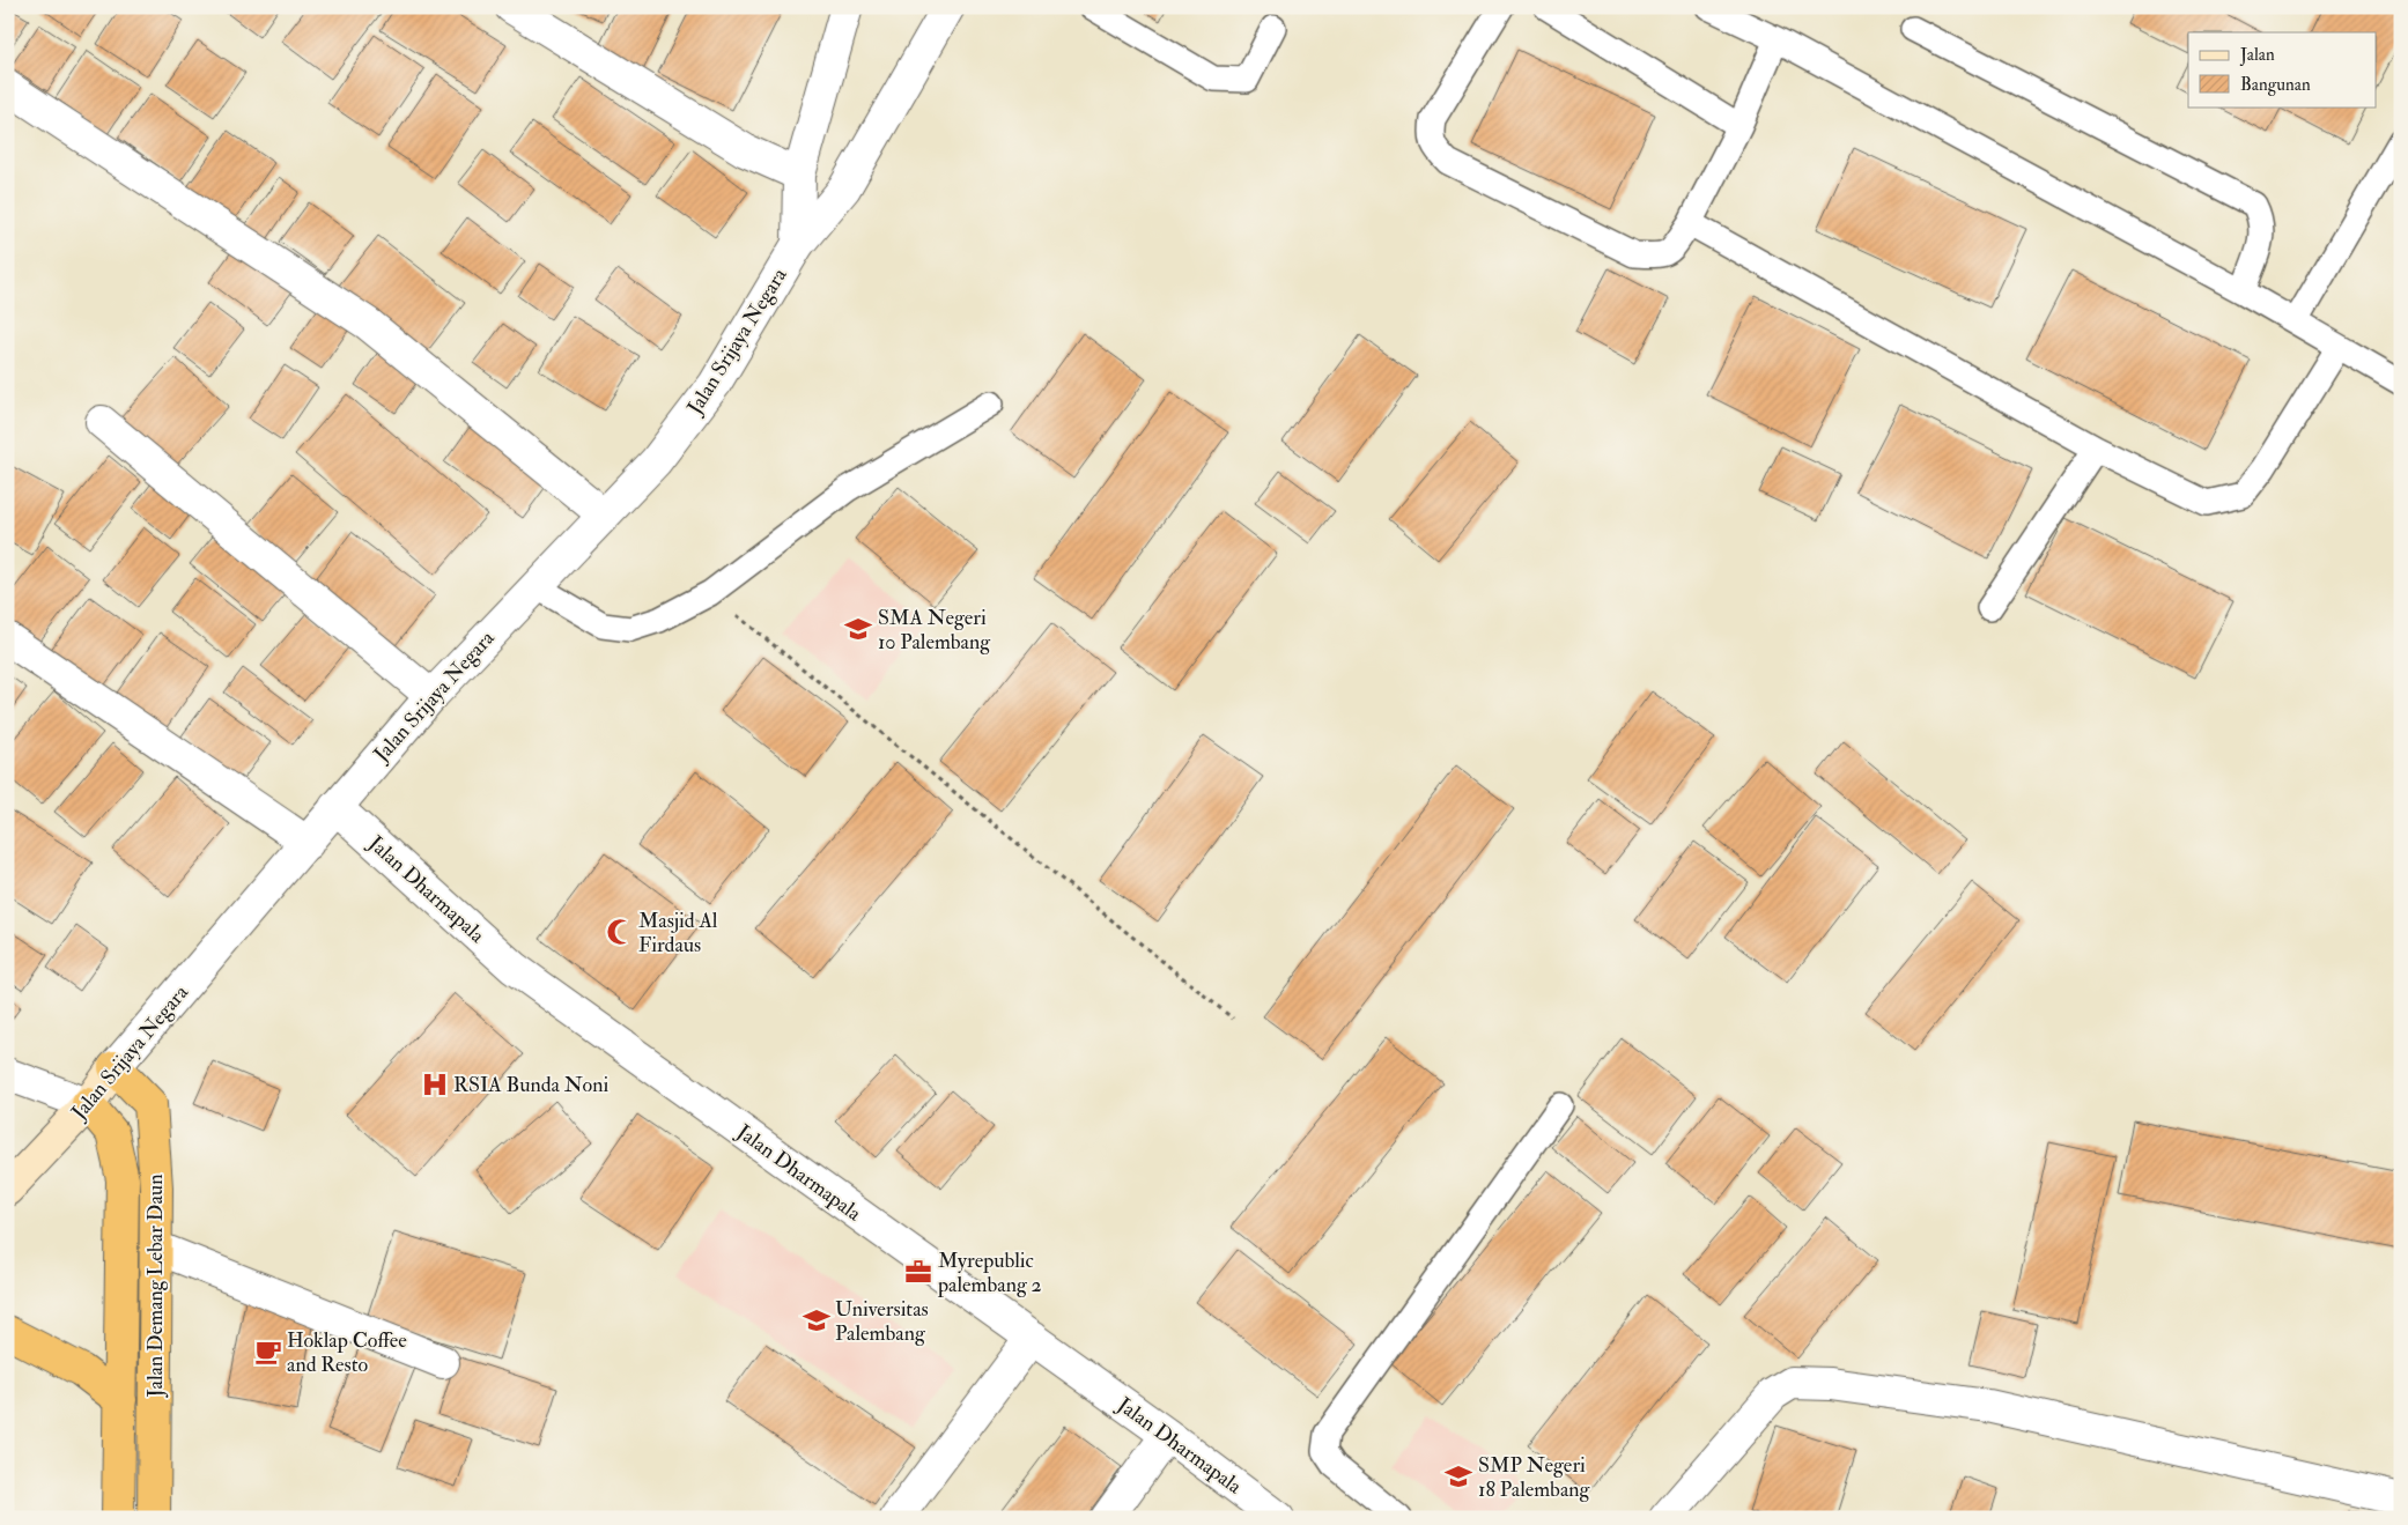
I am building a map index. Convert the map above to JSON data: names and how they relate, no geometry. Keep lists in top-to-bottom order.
{
  "streets": {
    "highway": ["Jalan Demang Lebar Daun"],
    "main road": ["Jalan Srijaya Negara"],
    "street": ["Jalan Dharmapala"]
  },
  "crossings": [
    ["Jalan Srijaya Negara", "Jalan Dharmapala"],
    ["Jalan Srijaya Negara", "Jalan Demang Lebar Daun"]
  ],
  "places": {
    "school or university": ["SMA Negeri 10 Palembang", "Universitas Palembang", "SMP Negeri 18 Palembang"],
    "mosque": ["Masjid Al Firdaus"],
    "hospital": ["RSIA Bunda Noni"],
    "office": ["Myrepublic palembang 2"],
    "cafe": ["Hoklap Coffee and Resto"]
  },
  "legend": ["Jalan", "Bangunan"]
}
